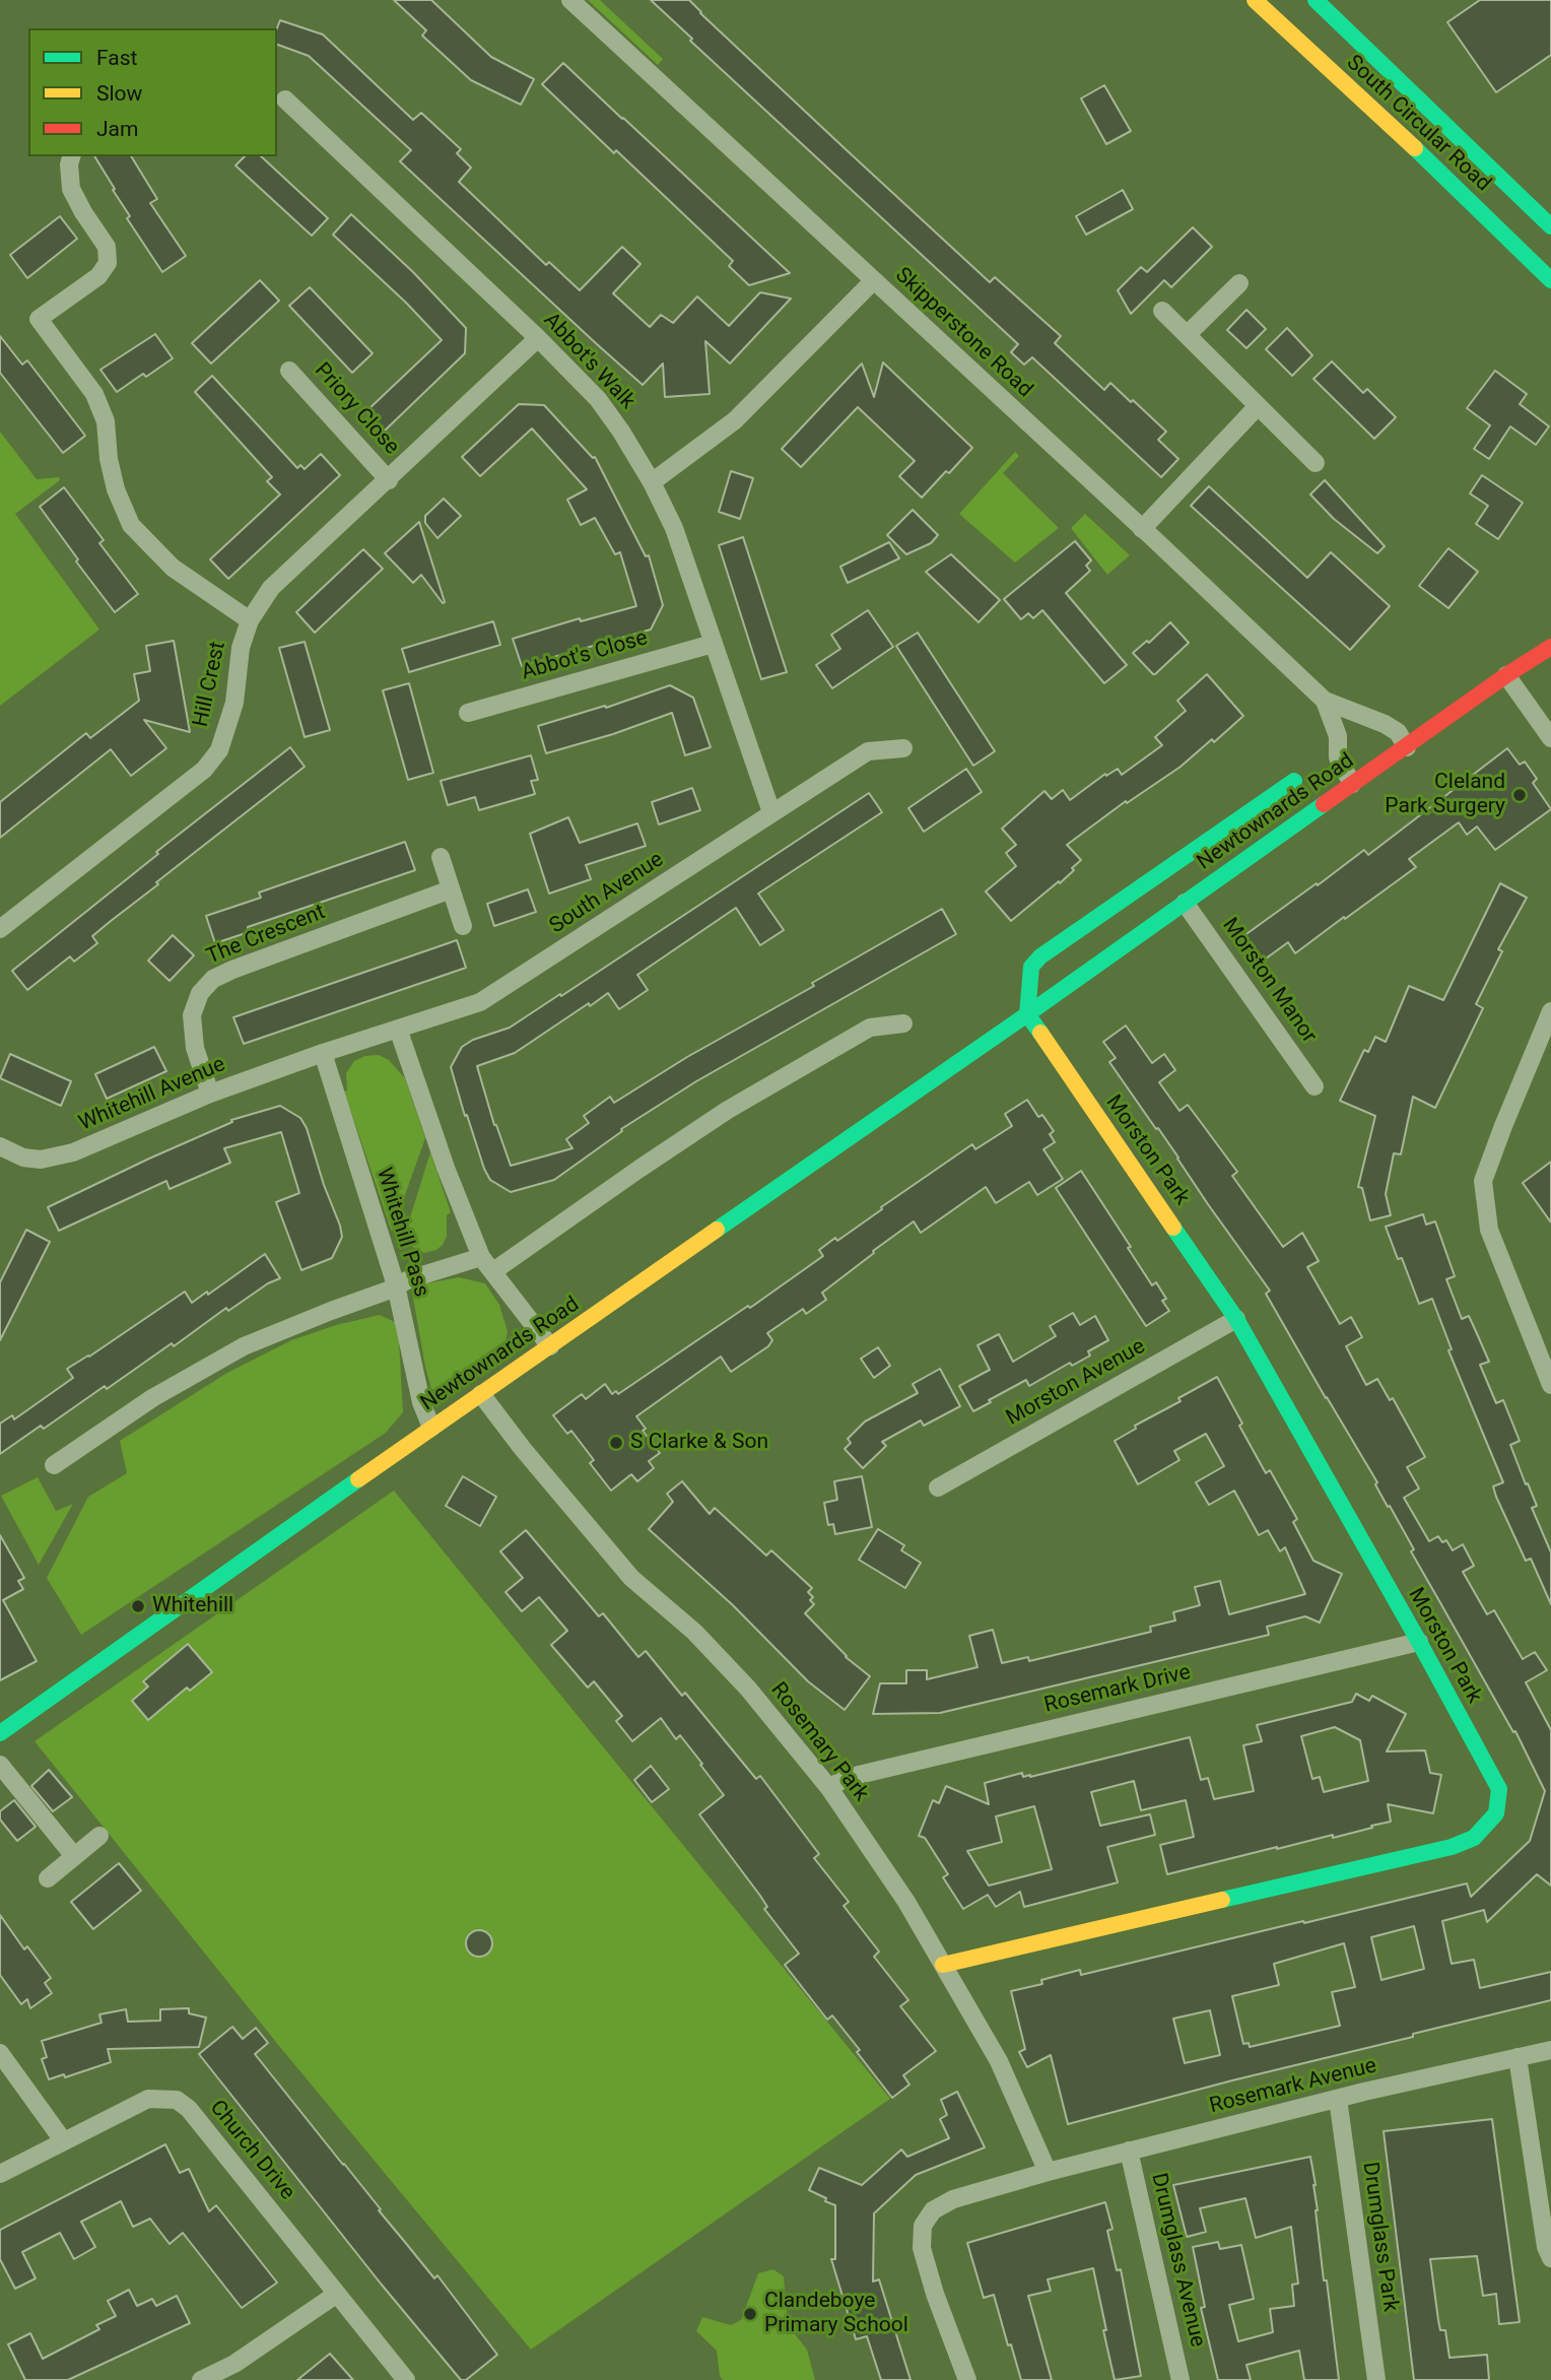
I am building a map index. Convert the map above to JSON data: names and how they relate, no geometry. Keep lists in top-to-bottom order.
{
  "streets": {
    "main road": ["South Circular Road", "Newtownards Road", "Morston Park"],
    "street": [
      "Skipperstone Road",
      "Abbot's Walk",
      "Priory Close",
      "Abbot's Close",
      "Hill Crest",
      "South Avenue",
      "The Crescent",
      "Morston Manor",
      "Whitehill Avenue",
      "Whitehill Pass",
      "Morston Avenue",
      "Rosemark Drive",
      "Rosemary Park",
      "Rosemark Avenue",
      "Church Drive",
      "Drumglass Park",
      "Drumglass Avenue"
    ]
  },
  "crossings": [
    ["Skipperstone Road", "Newtownards Road"],
    ["Abbot's Walk", "Abbot's Close"],
    ["Abbot's Walk", "Hill Crest"],
    ["Abbot's Walk", "South Avenue"],
    ["Priory Close", "Hill Crest"],
    ["Newtownards Road", "Morston Manor"],
    ["Newtownards Road", "Morston Park"],
    ["Newtownards Road", "Whitehill Pass"],
    ["Newtownards Road", "Rosemary Park"],
    ["South Avenue", "Whitehill Avenue"],
    ["South Avenue", "Whitehill Pass"],
    ["The Crescent", "Whitehill Avenue"],
    ["Whitehill Avenue", "Whitehill Pass"],
    ["Morston Park", "Morston Avenue"],
    ["Morston Park", "Rosemark Drive"],
    ["Morston Park", "Rosemary Park"],
    ["Rosemark Drive", "Rosemary Park"],
    ["Rosemary Park", "Rosemark Avenue"],
    ["Rosemark Avenue", "Drumglass Park"],
    ["Rosemark Avenue", "Drumglass Avenue"]
  ],
  "places": [
    "Cleland Park Surgery",
    "S Clarke & Son",
    "Whitehill",
    "Clandeboye Primary School"
  ],
  "legend": ["Fast", "Slow", "Jam"]
}
